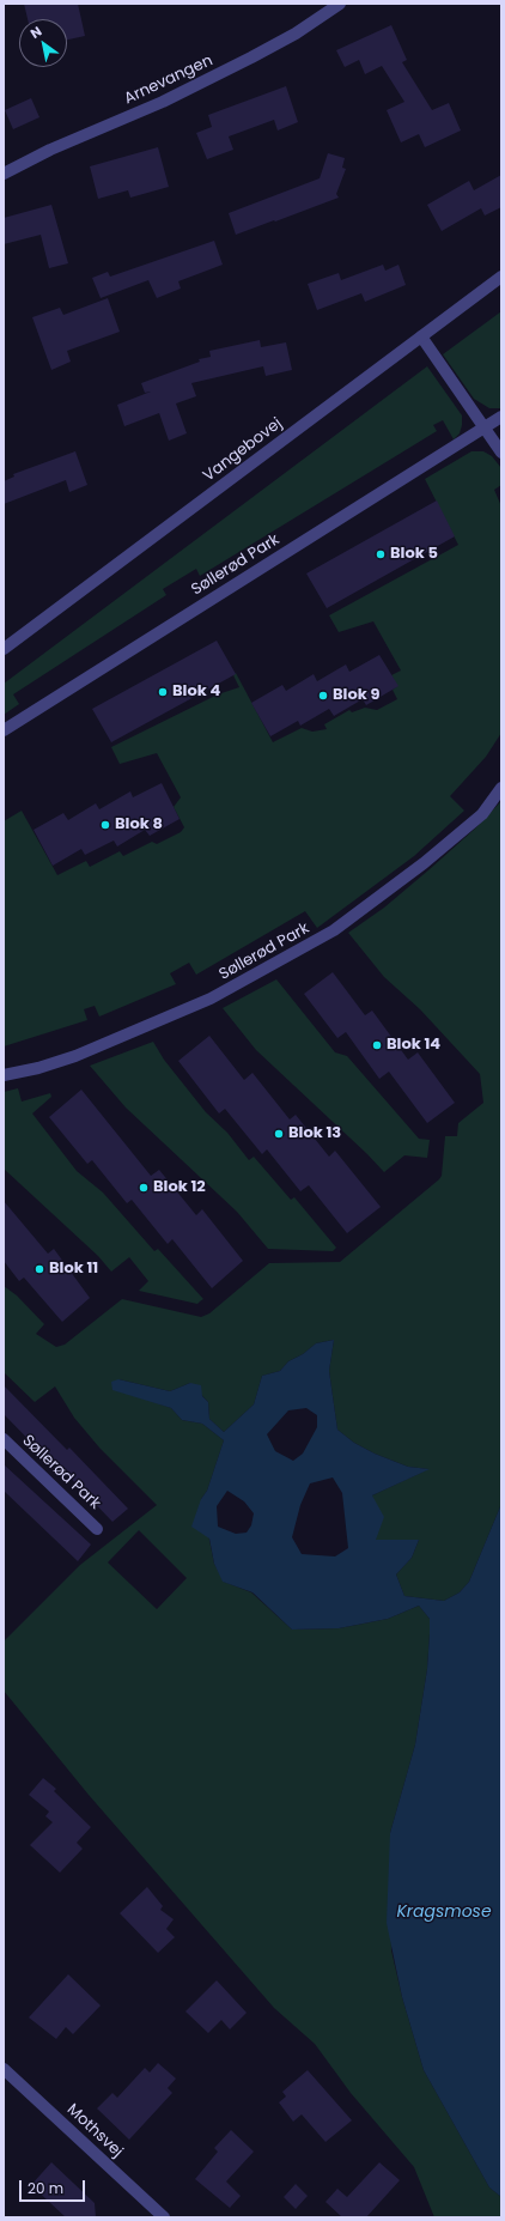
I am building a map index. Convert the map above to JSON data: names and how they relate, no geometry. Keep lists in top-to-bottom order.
{
  "streets": {
    "street": [
      "Arnevangen",
      "Vangebovej",
      "Søllerød Park",
      "Mothsvej"
    ]
  },
  "water": ["Kragsmose"],
  "places": [
    "Blok 5",
    "Blok 4",
    "Blok 9",
    "Blok 8",
    "Blok 14",
    "Blok 13",
    "Blok 12",
    "Blok 11"
  ],
  "scale_bar": "20 m",
  "north": "top left"
}
